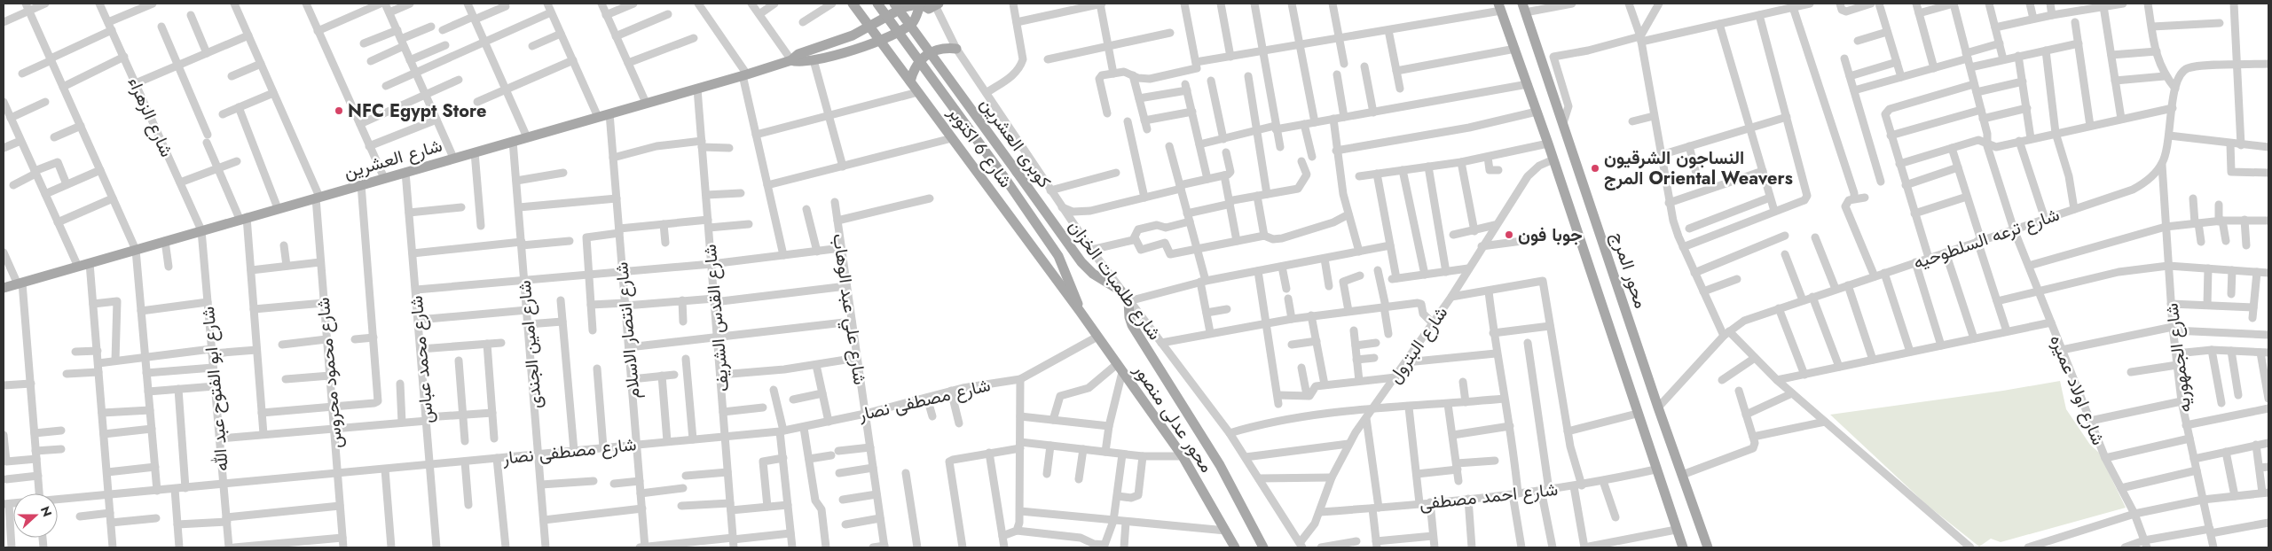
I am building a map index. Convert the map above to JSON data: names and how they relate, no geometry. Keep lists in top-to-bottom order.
{
  "streets": {
    "main road": [
      "كوبرى العشرين",
      "شارع 6 اكتوبر",
      "شارع العشرين",
      "محور المرج",
      "محور عدلى منصور"
    ],
    "street": [
      "شارع الزهراء",
      "شارع ترعه السلطوحيه",
      "شارع طلمبات الخزان",
      "شارع علي عبد الوهاب",
      "شارع القدس الشريف",
      "شارع انتصار الاسلام",
      "شارع امين الجندى",
      "شارع البترول",
      "شارع الجمهوريه",
      "شارع محمد عباس",
      "شارع محمود محروس",
      "شارع ابو الفتوح عبد الله",
      "شارع اولاد عميره",
      "شارع مصطفى نصار",
      "شارع احمد مصطفى"
    ]
  },
  "crossings": [
    ["شارع الزهراء", "شارع العشرين"],
    ["شارع الزهراء", "شارع ابو الفتوح عبد الله"],
    ["كوبرى العشرين", "شارع 6 اكتوبر"],
    ["كوبرى العشرين", "شارع طلمبات الخزان"],
    ["كوبرى العشرين", "محور عدلى منصور"],
    ["شارع 6 اكتوبر", "شارع العشرين"],
    ["شارع 6 اكتوبر", "محور عدلى منصور"],
    ["شارع العشرين", "شارع القدس الشريف"],
    ["شارع العشرين", "شارع انتصار الاسلام"],
    ["شارع العشرين", "شارع امين الجندى"],
    ["شارع العشرين", "شارع محمد عباس"],
    ["شارع العشرين", "شارع محمود محروس"],
    ["شارع العشرين", "شارع ابو الفتوح عبد الله"],
    ["شارع ترعه السلطوحيه", "محور المرج"],
    ["شارع ترعه السلطوحيه", "شارع الجمهوريه"],
    ["شارع ترعه السلطوحيه", "شارع اولاد عميره"],
    ["شارع طلمبات الخزان", "شارع البترول"],
    ["شارع طلمبات الخزان", "محور عدلى منصور"],
    ["شارع علي عبد الوهاب", "شارع مصطفى نصار"],
    ["شارع القدس الشريف", "شارع مصطفى نصار"],
    ["شارع انتصار الاسلام", "شارع مصطفى نصار"],
    ["شارع امين الجندى", "شارع مصطفى نصار"],
    ["شارع البترول", "شارع احمد مصطفى"],
    ["شارع محمد عباس", "شارع مصطفى نصار"],
    ["شارع محمود محروس", "شارع مصطفى نصار"],
    ["شارع ابو الفتوح عبد الله", "شارع مصطفى نصار"],
    ["شارع مصطفى نصار", "محور عدلى منصور"]
  ],
  "places": ["NFC Egypt Store", "النساجون الشرقيون المرج Oriental Weavers", "جوبا فون"],
  "north": "right"
}
